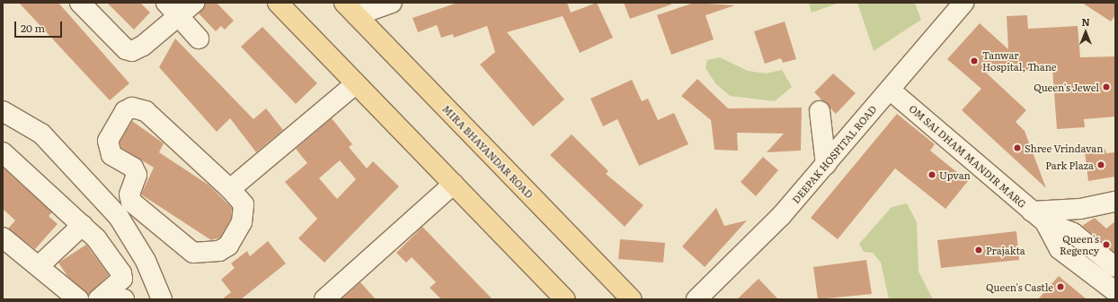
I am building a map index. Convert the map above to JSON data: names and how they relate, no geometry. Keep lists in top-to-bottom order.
{
  "streets": {
    "main road": ["MIRA BHAYANDAR ROAD"],
    "street": ["DEEPAK HOSPITAL ROAD", "OM SAI DHAM MANDIR MARG"]
  },
  "crossings": [
    ["DEEPAK HOSPITAL ROAD", "OM SAI DHAM MANDIR MARG"]
  ],
  "places": [
    "Tanwar Hospital, Thane",
    "Queen's Jewel",
    "Shree Vrindavan",
    "Park Plaza",
    "Upvan",
    "Queen's Regency",
    "Prajakta",
    "Queen's Castle"
  ],
  "scale_bar": "20 m",
  "north": "top"
}
